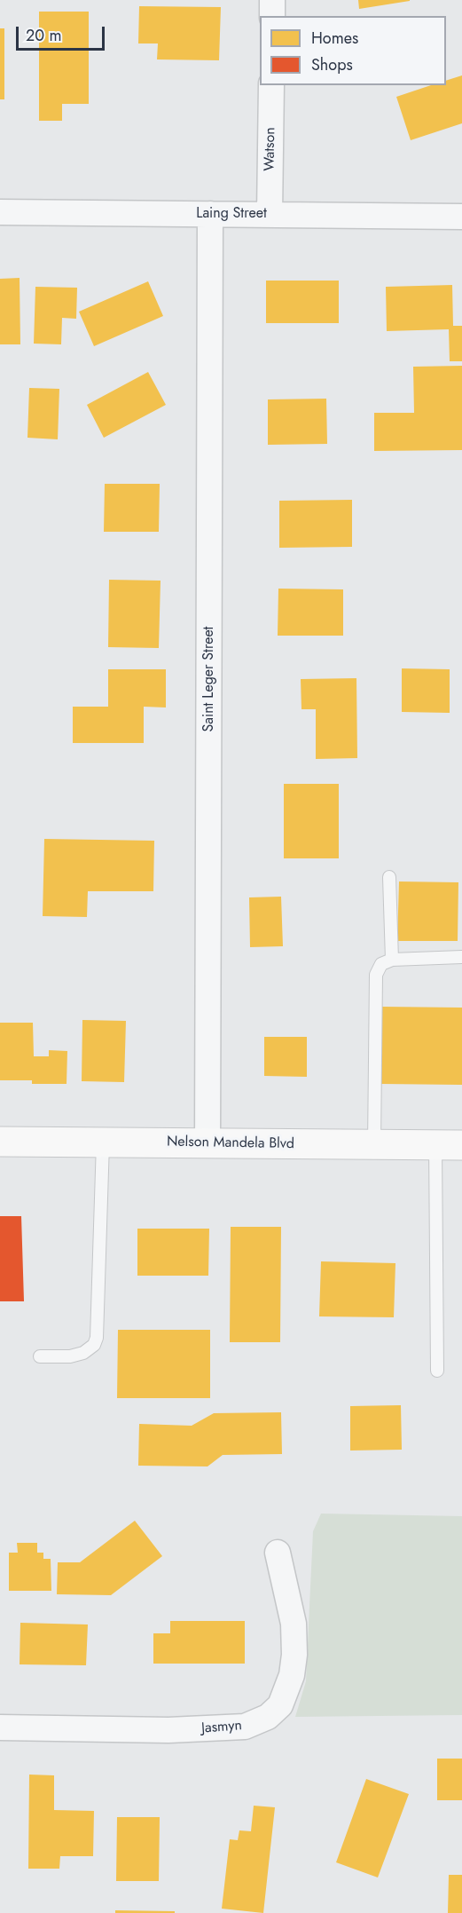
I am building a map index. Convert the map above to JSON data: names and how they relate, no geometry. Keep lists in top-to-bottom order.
{
  "streets": {
    "street": [
      "Watson",
      "Laing Street",
      "Saint Leger Street",
      "Nelson Mandela Blvd",
      "Jasmyn"
    ]
  },
  "crossings": [
    ["Watson", "Laing Street"],
    ["Laing Street", "Saint Leger Street"],
    ["Saint Leger Street", "Nelson Mandela Blvd"]
  ],
  "legend": ["Homes", "Shops"],
  "scale_bar": "20 m"
}
